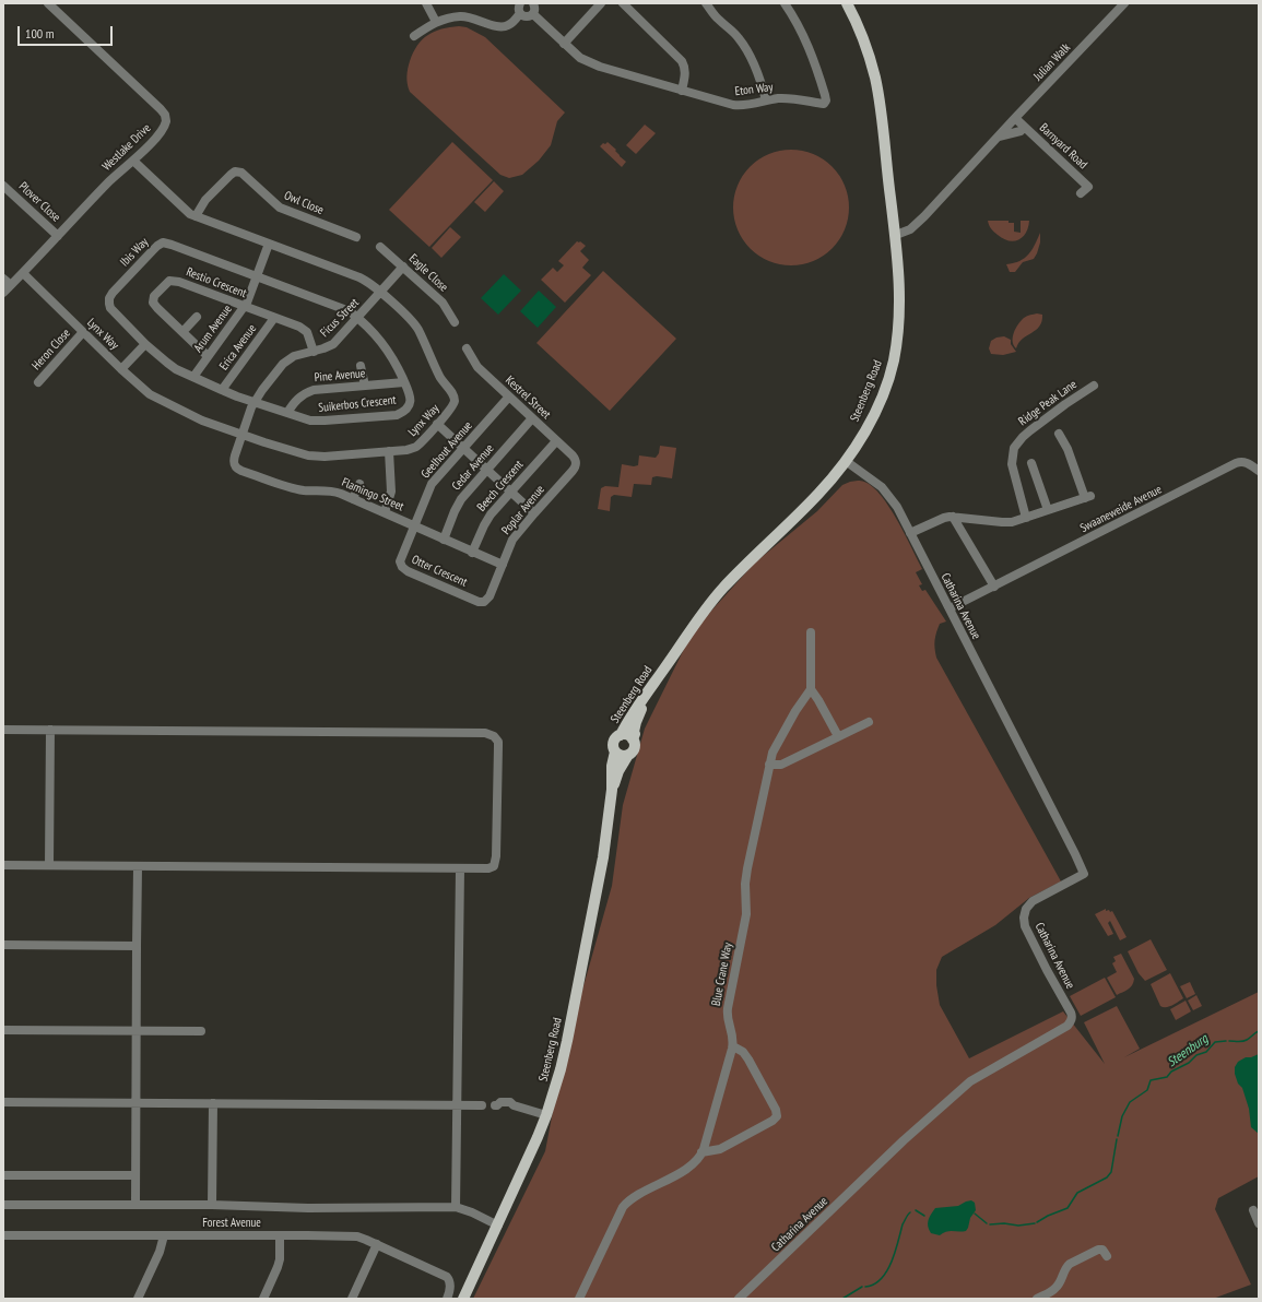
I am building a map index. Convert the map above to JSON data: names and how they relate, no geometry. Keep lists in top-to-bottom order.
{
  "streets": {
    "main road": ["Steenberg Road"],
    "street": [
      "Julian Walk",
      "Eton Way",
      "Barnyard Road",
      "Westlake Drive",
      "Plover Close",
      "Owl Close",
      "Ibis Way",
      "Eagle Close",
      "Restio Crescent",
      "Ficus Street",
      "Arum Avenue",
      "Lynx Way",
      "Erica Avenue",
      "Heron Close",
      "Pine Avenue",
      "Kestrel Street",
      "Ridge Peak Lane",
      "Suikerbos Crescent",
      "Geelhout Avenue",
      "Cedar Avenue",
      "Beech Crescent",
      "Flamingo Street",
      "Swaaneweide Avenue",
      "Poplar Avenue",
      "Otter Crescent",
      "Catharina Avenue",
      "Blue Crane Way",
      "Forest Avenue"
    ]
  },
  "crossings": [
    ["Julian Walk", "Barnyard Road"],
    ["Julian Walk", "Steenberg Road"],
    ["Westlake Drive", "Plover Close"],
    ["Westlake Drive", "Lynx Way"],
    ["Owl Close", "Lynx Way"],
    ["Ibis Way", "Ficus Street"],
    ["Ibis Way", "Arum Avenue"],
    ["Ibis Way", "Erica Avenue"],
    ["Ibis Way", "Suikerbos Crescent"],
    ["Eagle Close", "Ficus Street"],
    ["Restio Crescent", "Ficus Street"],
    ["Restio Crescent", "Arum Avenue"],
    ["Restio Crescent", "Erica Avenue"],
    ["Ficus Street", "Lynx Way"],
    ["Ficus Street", "Suikerbos Crescent"],
    ["Ficus Street", "Flamingo Street"],
    ["Arum Avenue", "Lynx Way"],
    ["Lynx Way", "Heron Close"],
    ["Lynx Way", "Flamingo Street"],
    ["Pine Avenue", "Suikerbos Crescent"],
    ["Steenberg Road", "Catharina Avenue"],
    ["Kestrel Street", "Geelhout Avenue"],
    ["Kestrel Street", "Cedar Avenue"],
    ["Kestrel Street", "Beech Crescent"],
    ["Kestrel Street", "Poplar Avenue"],
    ["Geelhout Avenue", "Flamingo Street"],
    ["Geelhout Avenue", "Otter Crescent"],
    ["Cedar Avenue", "Flamingo Street"],
    ["Beech Crescent", "Flamingo Street"],
    ["Flamingo Street", "Poplar Avenue"],
    ["Flamingo Street", "Otter Crescent"],
    ["Swaaneweide Avenue", "Catharina Avenue"],
    ["Poplar Avenue", "Otter Crescent"]
  ],
  "water": ["Steenburg"],
  "scale_bar": "100 m"
}
